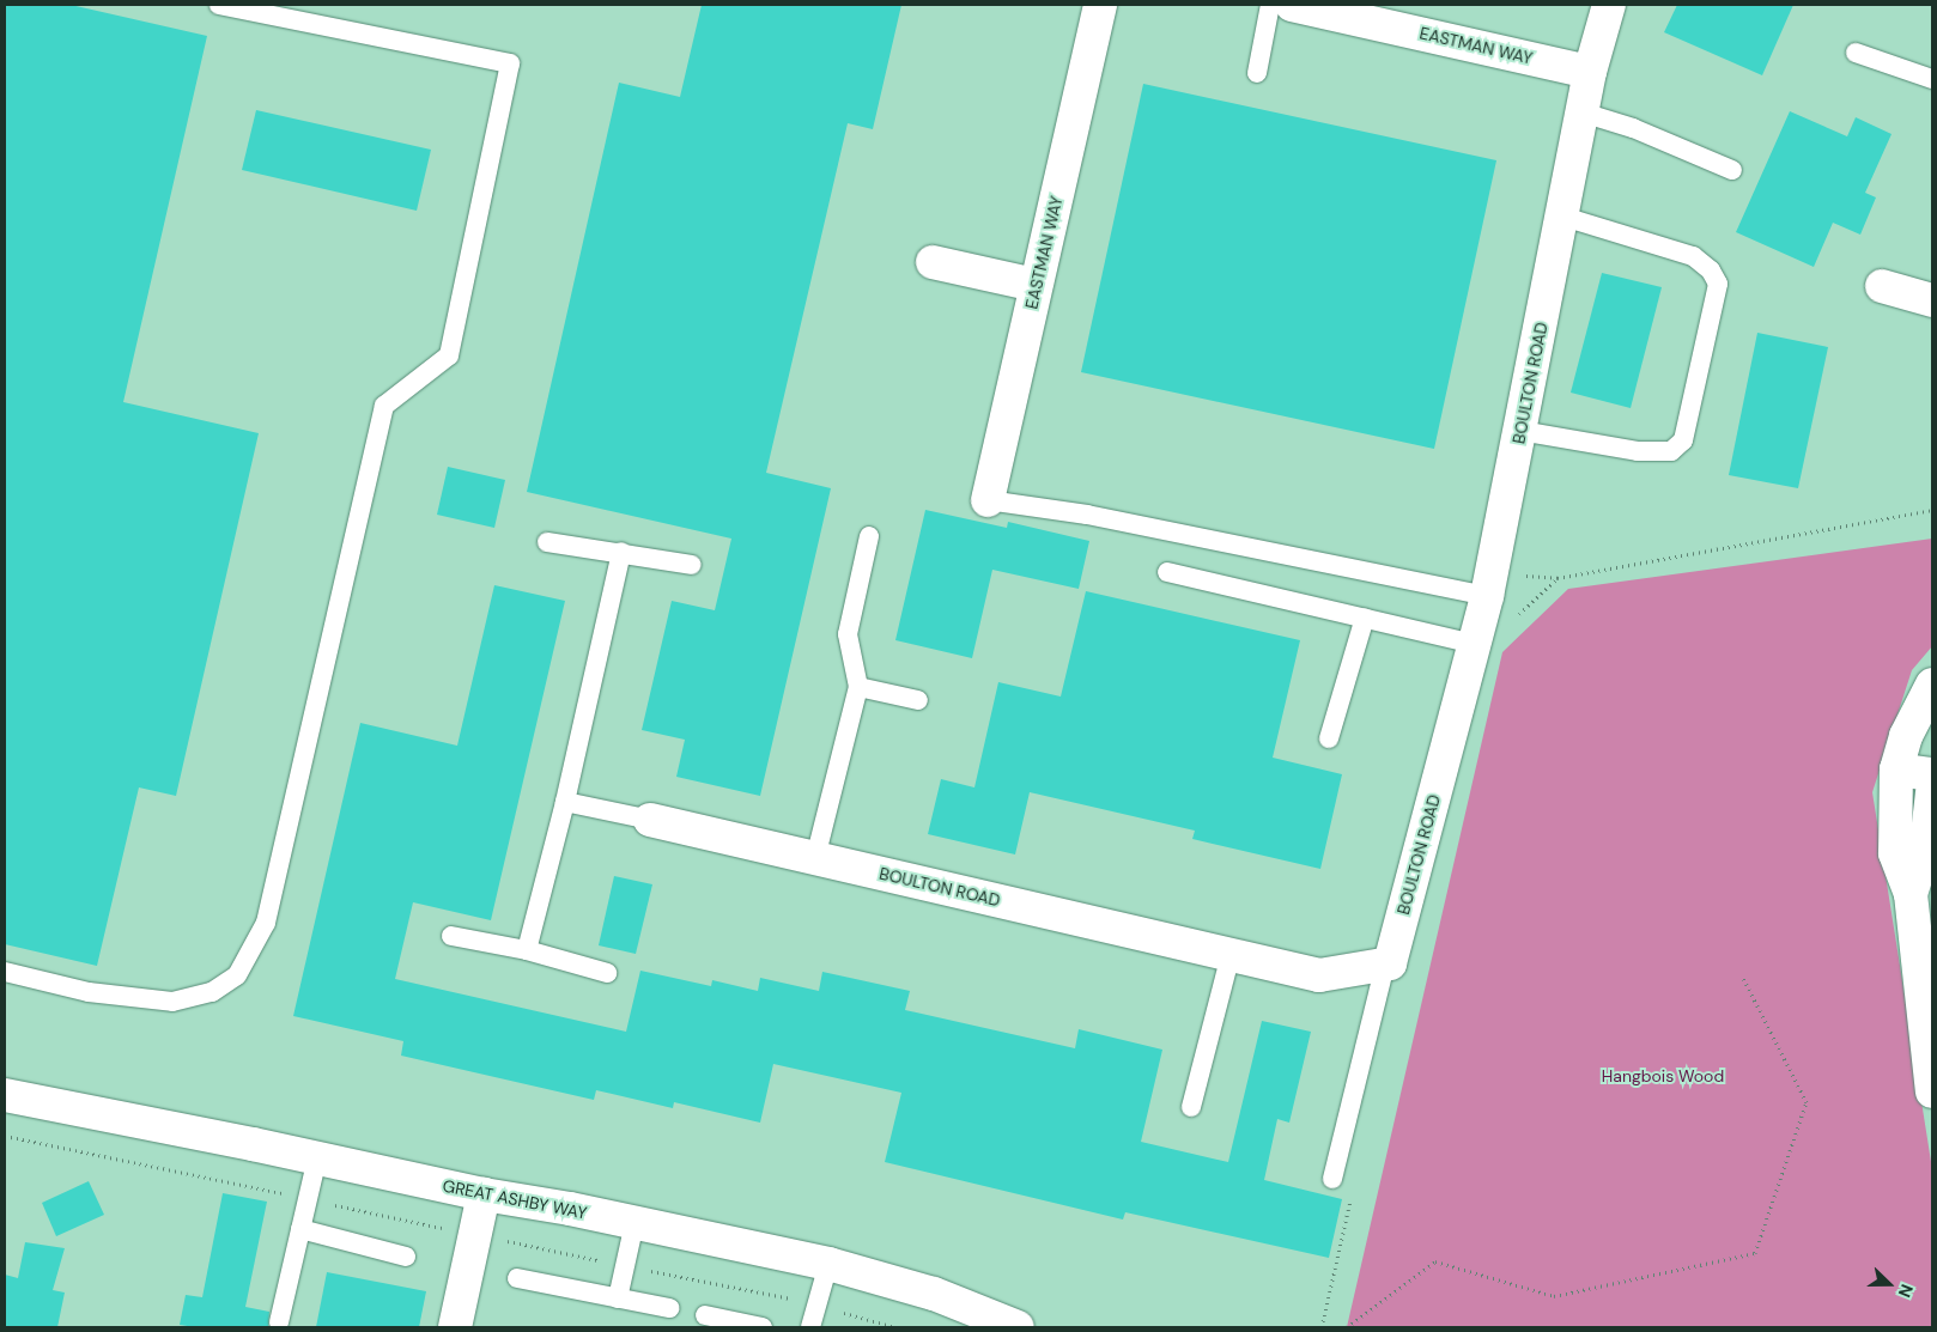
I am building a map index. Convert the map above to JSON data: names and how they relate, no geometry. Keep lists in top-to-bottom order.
{
  "streets": {
    "street": ["EASTMAN WAY", "BOULTON ROAD", "GREAT ASHBY WAY"]
  },
  "crossings": [
    ["EASTMAN WAY", "BOULTON ROAD"]
  ],
  "parks": ["Hangbois Wood"],
  "north": "right"
}
